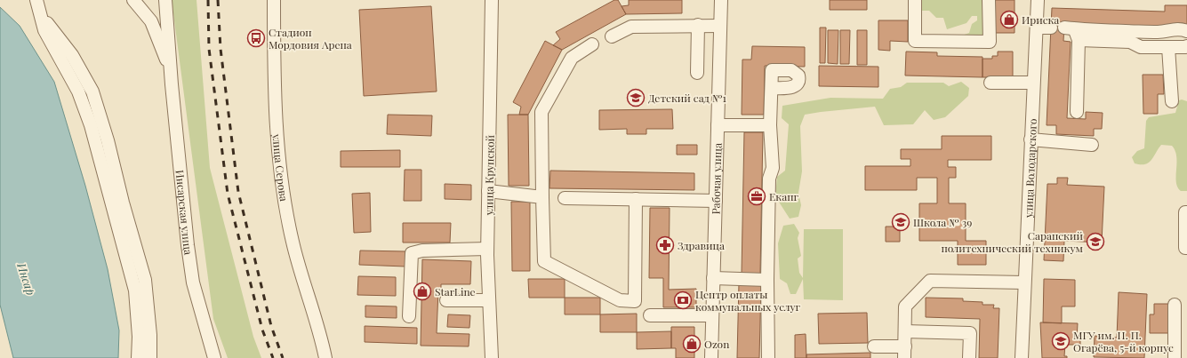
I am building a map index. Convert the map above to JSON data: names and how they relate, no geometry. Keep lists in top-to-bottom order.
{
  "streets": {
    "street": [
      "улица Серова",
      "улица Володарского",
      "улица Крупской",
      "Рабочая улица",
      "Инсарская улица"
    ]
  },
  "water": ["Инсар"],
  "places": {
    "shop": ["Ириска", "StarLine", "Ozon"],
    "bus stop": ["Стадион Мордовия Арена"],
    "school or university": [
      "Детский сад №1",
      "Школа № 39",
      "Саранский политехнический техникум",
      "МГУ им. Н. П. Огарёва, 5-й корпус"
    ],
    "office": ["Екапг"],
    "pharmacy": ["Здравица"],
    "bank": ["Центр оплаты коммунальных услуг"]
  }
}
